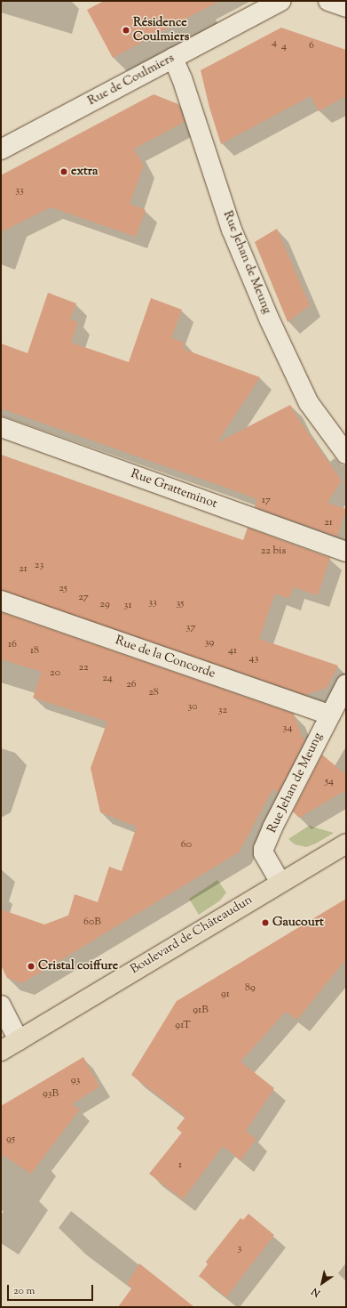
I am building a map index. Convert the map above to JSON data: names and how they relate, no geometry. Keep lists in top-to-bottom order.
{
  "streets": {
    "main road": ["Boulevard de Châteaudun"],
    "street": [
      "Rue de Coulmiers",
      "Rue Jehan de Meung",
      "Rue Gratteminot",
      "Rue de la Concorde"
    ]
  },
  "crossings": [
    ["Rue de Coulmiers", "Rue Jehan de Meung"],
    ["Rue Jehan de Meung", "Rue de la Concorde"],
    ["Rue Jehan de Meung", "Boulevard de Châteaudun"]
  ],
  "places": [
    "Résidence Coulmiers",
    "extra",
    "Gaucourt",
    "Cristal coiffure"
  ],
  "house_numbers": [
    "4",
    "6",
    "4",
    "33",
    "17",
    "21",
    "22 bis",
    "23",
    "21",
    "25",
    "27",
    "33",
    "35",
    "29",
    "31",
    "37",
    "39",
    "16",
    "18",
    "41",
    "43",
    "22",
    "20",
    "24",
    "26",
    "28",
    "30",
    "32",
    "34",
    "54",
    "60",
    "60B",
    "89",
    "91",
    "91B",
    "91T",
    "93",
    "93B",
    "95",
    "1",
    "3"
  ],
  "scale_bar": "20 m",
  "north": "bottom left"
}
